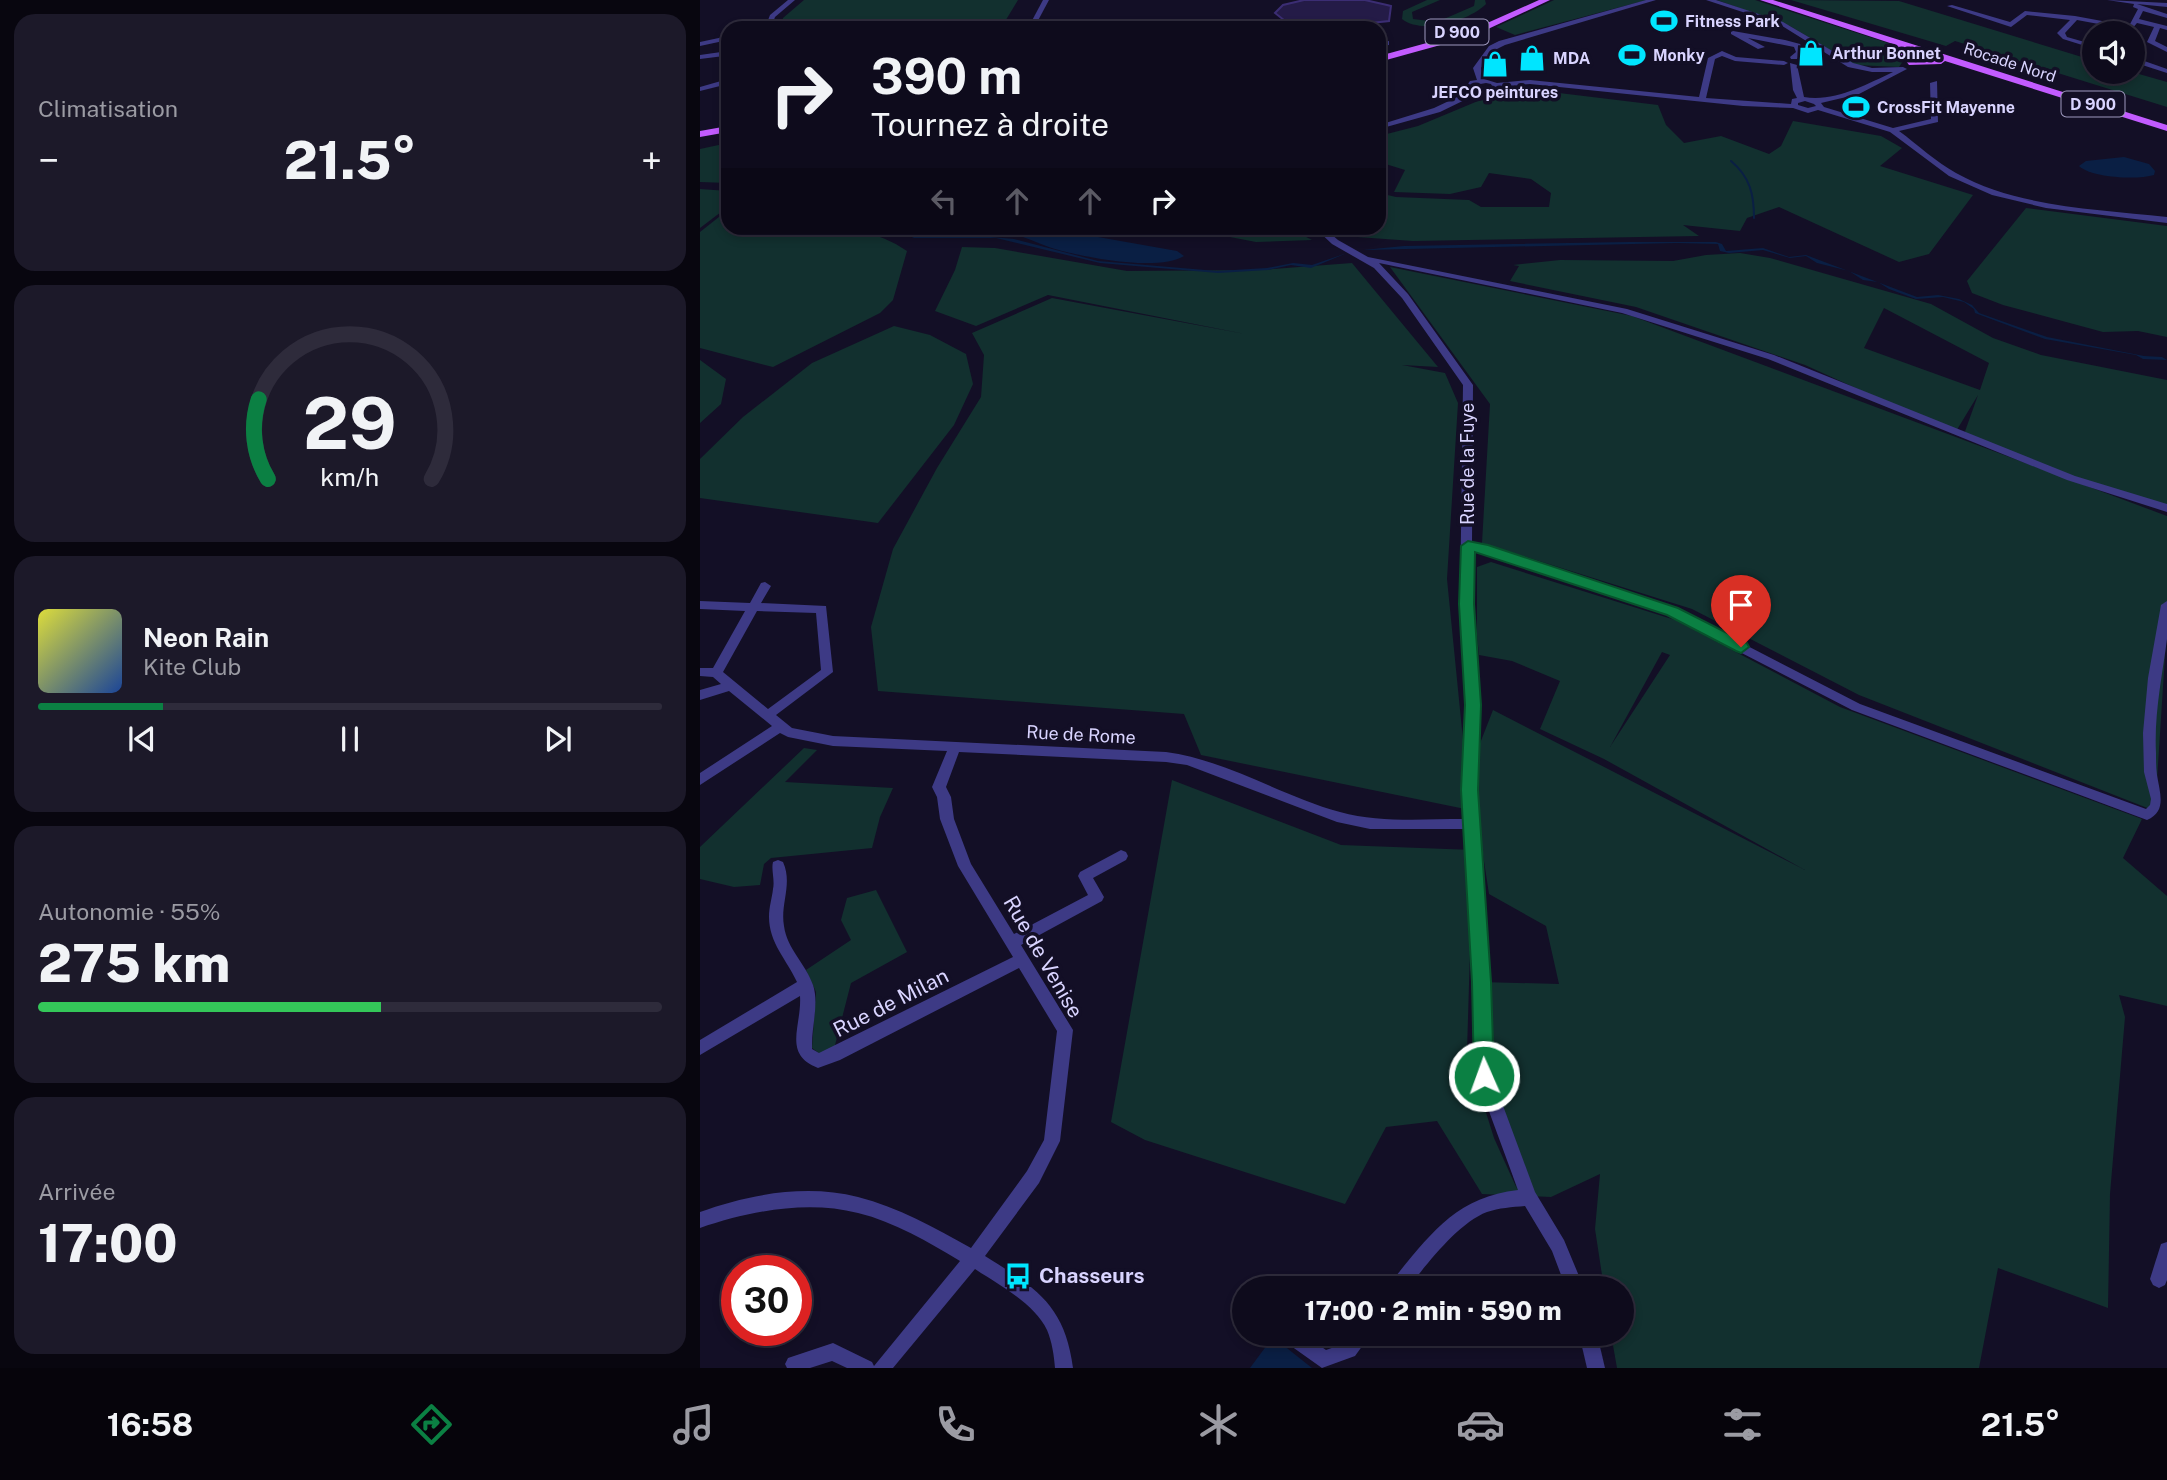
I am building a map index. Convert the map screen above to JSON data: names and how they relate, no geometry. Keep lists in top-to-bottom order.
{
  "streets": {
    "main road": ["D 900", "Rocade Nord"],
    "street": [
      "Rue de la Fuye",
      "Rue de Rome",
      "Rue de Venise",
      "Rue de Milan"
    ]
  },
  "crossings": [
    ["Rue de la Fuye", "Rue de Rome"],
    ["Rue de Rome", "Rue de Venise"],
    ["Rue de Venise", "Rue de Milan"]
  ],
  "places": {
    "sports": ["Fitness Park", "Monky", "CrossFit Mayenne"],
    "shop": ["Arthur Bonnet", "MDA", "JEFCO peintures"],
    "bus stop": ["Chasseurs"]
  },
  "page": {
    "tile": [
      "Climatisation",
      ["Autonomie · 55%", "275 km"],
      ["Arrivée", "17:00"]
    ],
    "turn": ["390 m", "Tournez à droite"],
    "heat": ["−", "21.5°", "+"],
    "song": ["Neon Rain", "Kite Club"],
    "limit": "30",
    "trip": "17:00 · 2 min · 590 m",
    "tabs": ["16:58", "21.5°"],
    "gauge": ["29", "km/h"]
  }
}
